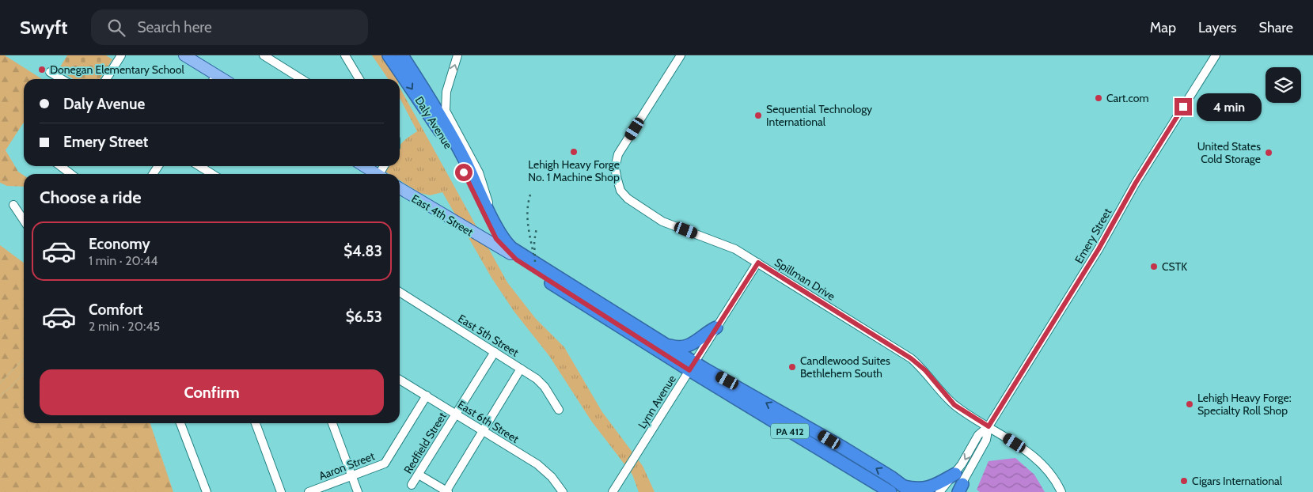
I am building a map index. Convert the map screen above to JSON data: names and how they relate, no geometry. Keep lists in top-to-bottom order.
{
  "streets": {
    "highway": ["Daly Avenue", "East 4th Street", "PA 412"],
    "street": [
      "Emery Street",
      "Spillman Drive",
      "East 5th Street",
      "Lynn Avenue",
      "East 6th Street",
      "Redfield Street",
      "Aaron Street"
    ]
  },
  "crossings": [
    ["Daly Avenue", "East 4th Street"],
    ["East 4th Street", "Lynn Avenue"],
    ["Emery Street", "Spillman Drive"],
    ["Spillman Drive", "Lynn Avenue"],
    ["East 5th Street", "Redfield Street"],
    ["East 6th Street", "Redfield Street"],
    ["East 6th Street", "Aaron Street"]
  ],
  "places": [
    "Donegan Elementary School",
    "Cart.com",
    "Sequential Technology International",
    "Lehigh Heavy Forge No. 1 Machine Shop",
    "United States Cold Storage",
    "CSTK",
    "Candlewood Suites Bethlehem South",
    "Lehigh Heavy Forge: Specialty Roll Shop",
    "Cigars International"
  ],
  "page": {
    "header": "Swyft",
    "search": "Search here",
    "nav": ["Map", "Layers", "Share"],
    "banner": ["Daly Avenue", "Emery Street"],
    "bubble": "4 min",
    "heading": "Choose a ride",
    "list": [
      {
        "name": "Economy",
        "note": "1 min · 20:44",
        "value": "$4.83"
      },
      {
        "name": "Comfort",
        "note": "2 min · 20:45",
        "value": "$6.53"
      }
    ],
    "buttons": "Confirm"
  }
}
